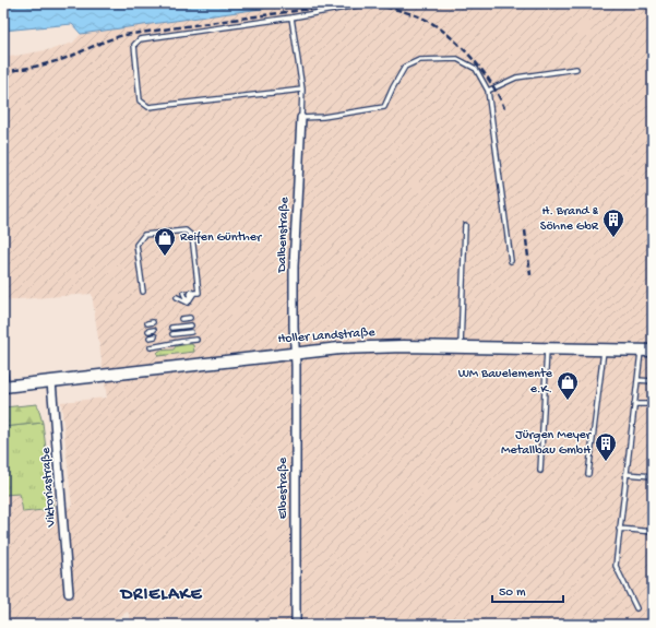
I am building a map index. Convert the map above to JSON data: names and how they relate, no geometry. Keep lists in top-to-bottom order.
{
  "streets": {
    "main road": ["Holler Landstraße"],
    "street": ["Dalbenstraße", "Viktoriastraße", "Elbestraße"]
  },
  "crossings": [
    ["Dalbenstraße", "Holler Landstraße"],
    ["Dalbenstraße", "Elbestraße"],
    ["Holler Landstraße", "Viktoriastraße"],
    ["Holler Landstraße", "Elbestraße"]
  ],
  "districts": ["DRIELAKE"],
  "places": {
    "building": ["H. Brand & Söhne GbR", "Jürgen Meyer Metallbau GmbH"],
    "shop": ["Reifen Günther", "WM Bauelemente e.K."]
  },
  "scale_bar": "50 m"
}
